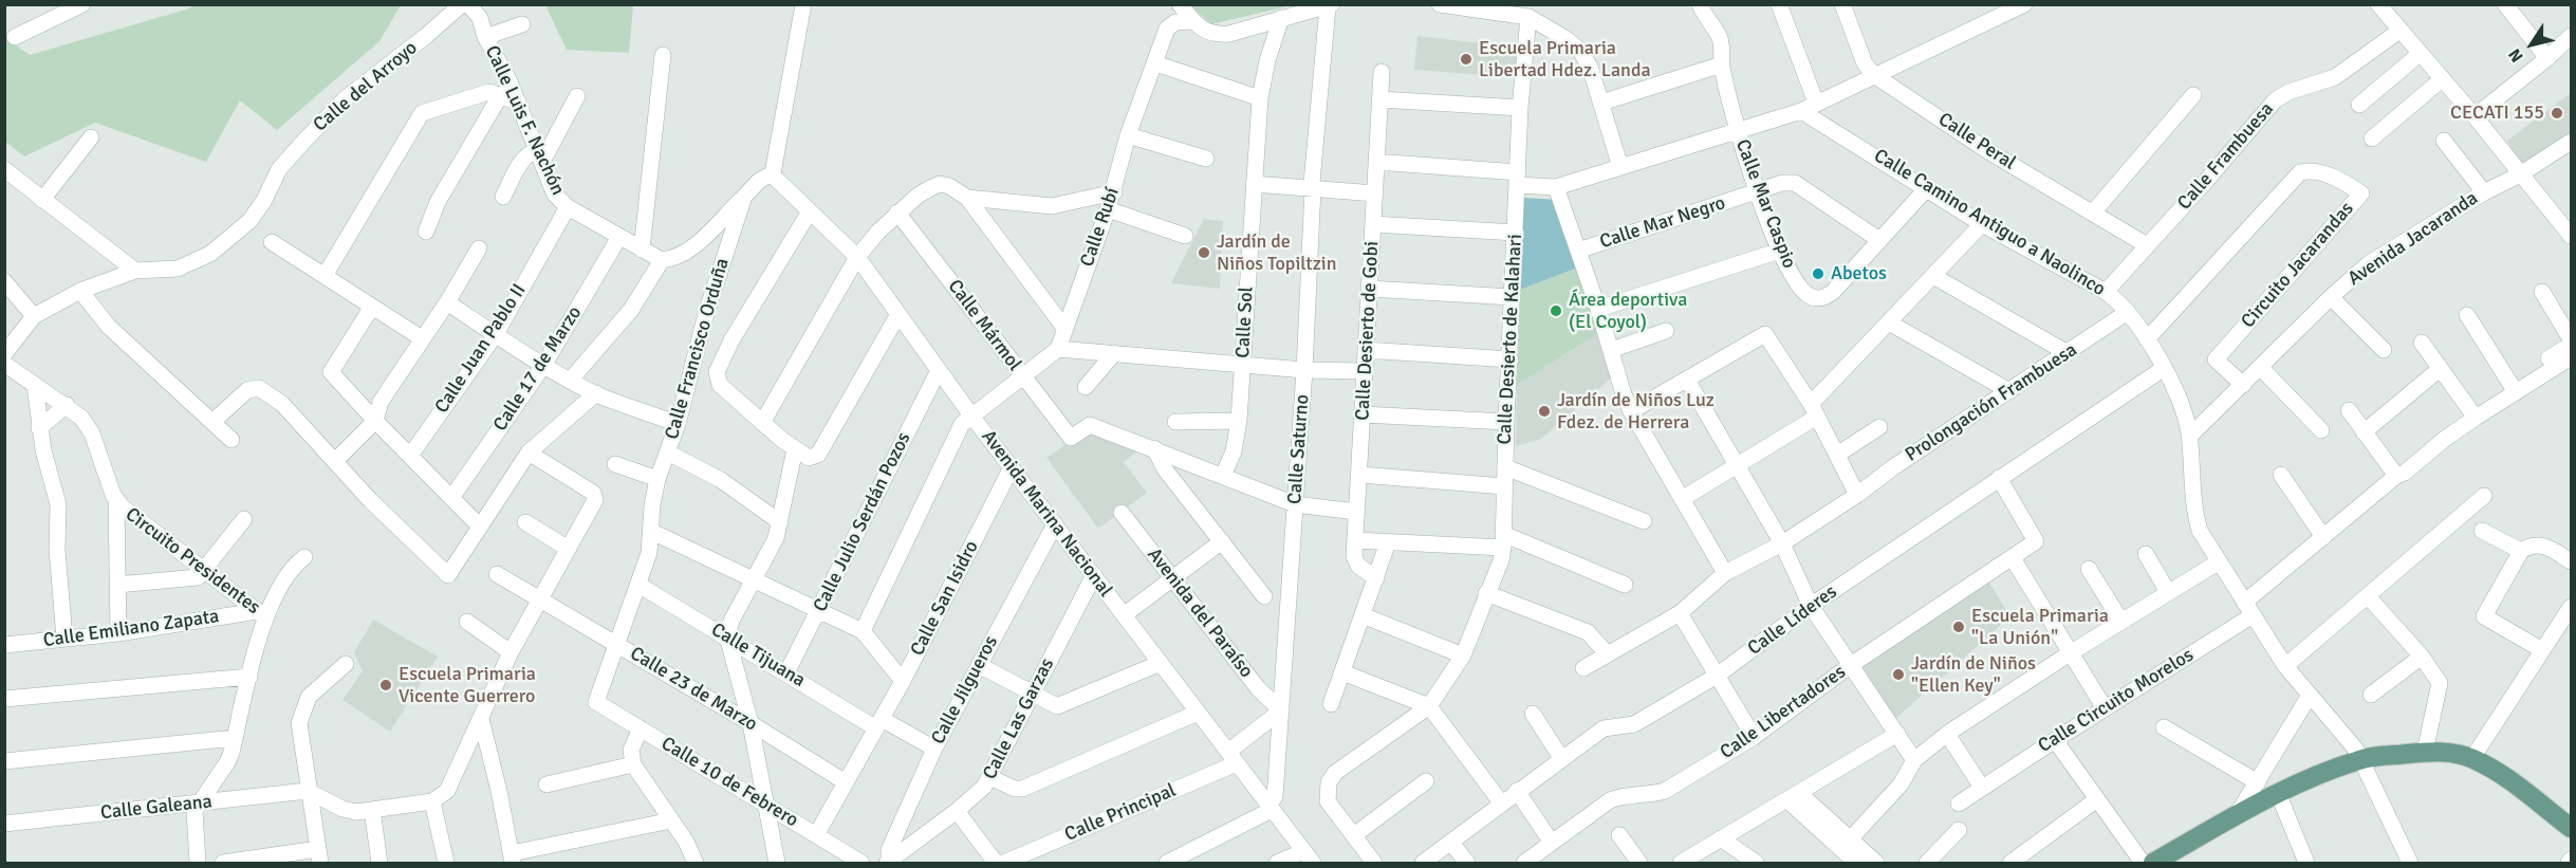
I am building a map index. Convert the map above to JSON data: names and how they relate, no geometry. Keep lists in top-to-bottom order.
{
  "streets": {
    "street": [
      "Calle del Arroyo",
      "Calle Luis F. Nachón",
      "Calle Peral",
      "Calle Frambuesa",
      "Calle Mar Caspio",
      "Calle Mar Negro",
      "Calle Camino Antiguo a Naolinco",
      "Calle Rubí",
      "Avenida Jacaranda",
      "Circuito Jacarandas",
      "Calle Sol",
      "Calle Mármol",
      "Calle Desierto de Gobi",
      "Calle Desierto de Kalahari",
      "Calle Juan Pablo II",
      "Calle Francisco Orduña",
      "Calle 17 de Marzo",
      "Prolongación Frambuesa",
      "Calle Saturno",
      "Avenida Marina Nacional",
      "Calle Julio Serdán Pozos",
      "Circuito Presidentes",
      "Calle San Isidro",
      "Avenida del Paraíso",
      "Calle Líderes",
      "Calle Emiliano Zapata",
      "Calle Tijuana",
      "Calle 23 de Marzo",
      "Calle Jilgueros",
      "Calle Circuito Morelos",
      "Calle Libertadores",
      "Calle Las Garzas",
      "Calle 10 de Febrero",
      "Calle Galeana",
      "Calle Principal"
    ]
  },
  "crossings": [
    ["Calle Luis F. Nachón", "Calle Juan Pablo II"],
    ["Calle Luis F. Nachón", "Calle 17 de Marzo"],
    ["Calle Peral", "Calle Frambuesa"],
    ["Calle Frambuesa", "Calle Camino Antiguo a Naolinco"],
    ["Calle Mar Caspio", "Calle Mar Negro"],
    ["Calle Mar Caspio", "Calle Camino Antiguo a Naolinco"],
    ["Calle Camino Antiguo a Naolinco", "Avenida Jacaranda"],
    ["Calle Camino Antiguo a Naolinco", "Circuito Jacarandas"],
    ["Calle Camino Antiguo a Naolinco", "Prolongación Frambuesa"],
    ["Calle Camino Antiguo a Naolinco", "Calle Líderes"],
    ["Calle Camino Antiguo a Naolinco", "Calle Circuito Morelos"],
    ["Avenida Jacaranda", "Circuito Jacarandas"],
    ["Calle Francisco Orduña", "Calle Tijuana"],
    ["Calle Francisco Orduña", "Calle 23 de Marzo"],
    ["Calle Francisco Orduña", "Calle 10 de Febrero"],
    ["Calle Saturno", "Avenida Marina Nacional"],
    ["Calle Saturno", "Avenida del Paraíso"],
    ["Calle Saturno", "Calle Principal"],
    ["Avenida Marina Nacional", "Calle Julio Serdán Pozos"],
    ["Avenida Marina Nacional", "Calle San Isidro"],
    ["Avenida Marina Nacional", "Calle Jilgueros"],
    ["Avenida Marina Nacional", "Calle Las Garzas"],
    ["Avenida Marina Nacional", "Calle Principal"],
    ["Calle Julio Serdán Pozos", "Calle Tijuana"],
    ["Circuito Presidentes", "Calle Emiliano Zapata"],
    ["Calle San Isidro", "Calle Tijuana"],
    ["Calle San Isidro", "Calle 23 de Marzo"],
    ["Calle San Isidro", "Calle 10 de Febrero"],
    ["Avenida del Paraíso", "Calle Principal"],
    ["Calle Líderes", "Calle Libertadores"],
    ["Calle Tijuana", "Calle Jilgueros"],
    ["Calle Jilgueros", "Calle Las Garzas"]
  ],
  "places": [
    "Escuela Primaria Libertad Hdez. Landa",
    "CECATI 155",
    "Jardín de Niños Topiltzin",
    "Abetos",
    "Área deportiva (El Coyol)",
    "Jardín de Niños Luz Fdez. de Herrera",
    "Escuela Primaria \"La Unión\"",
    "Jardín de Niños \"Ellen Key\"",
    "Escuela Primaria Vicente Guerrero"
  ],
  "north": "bottom left"
}
